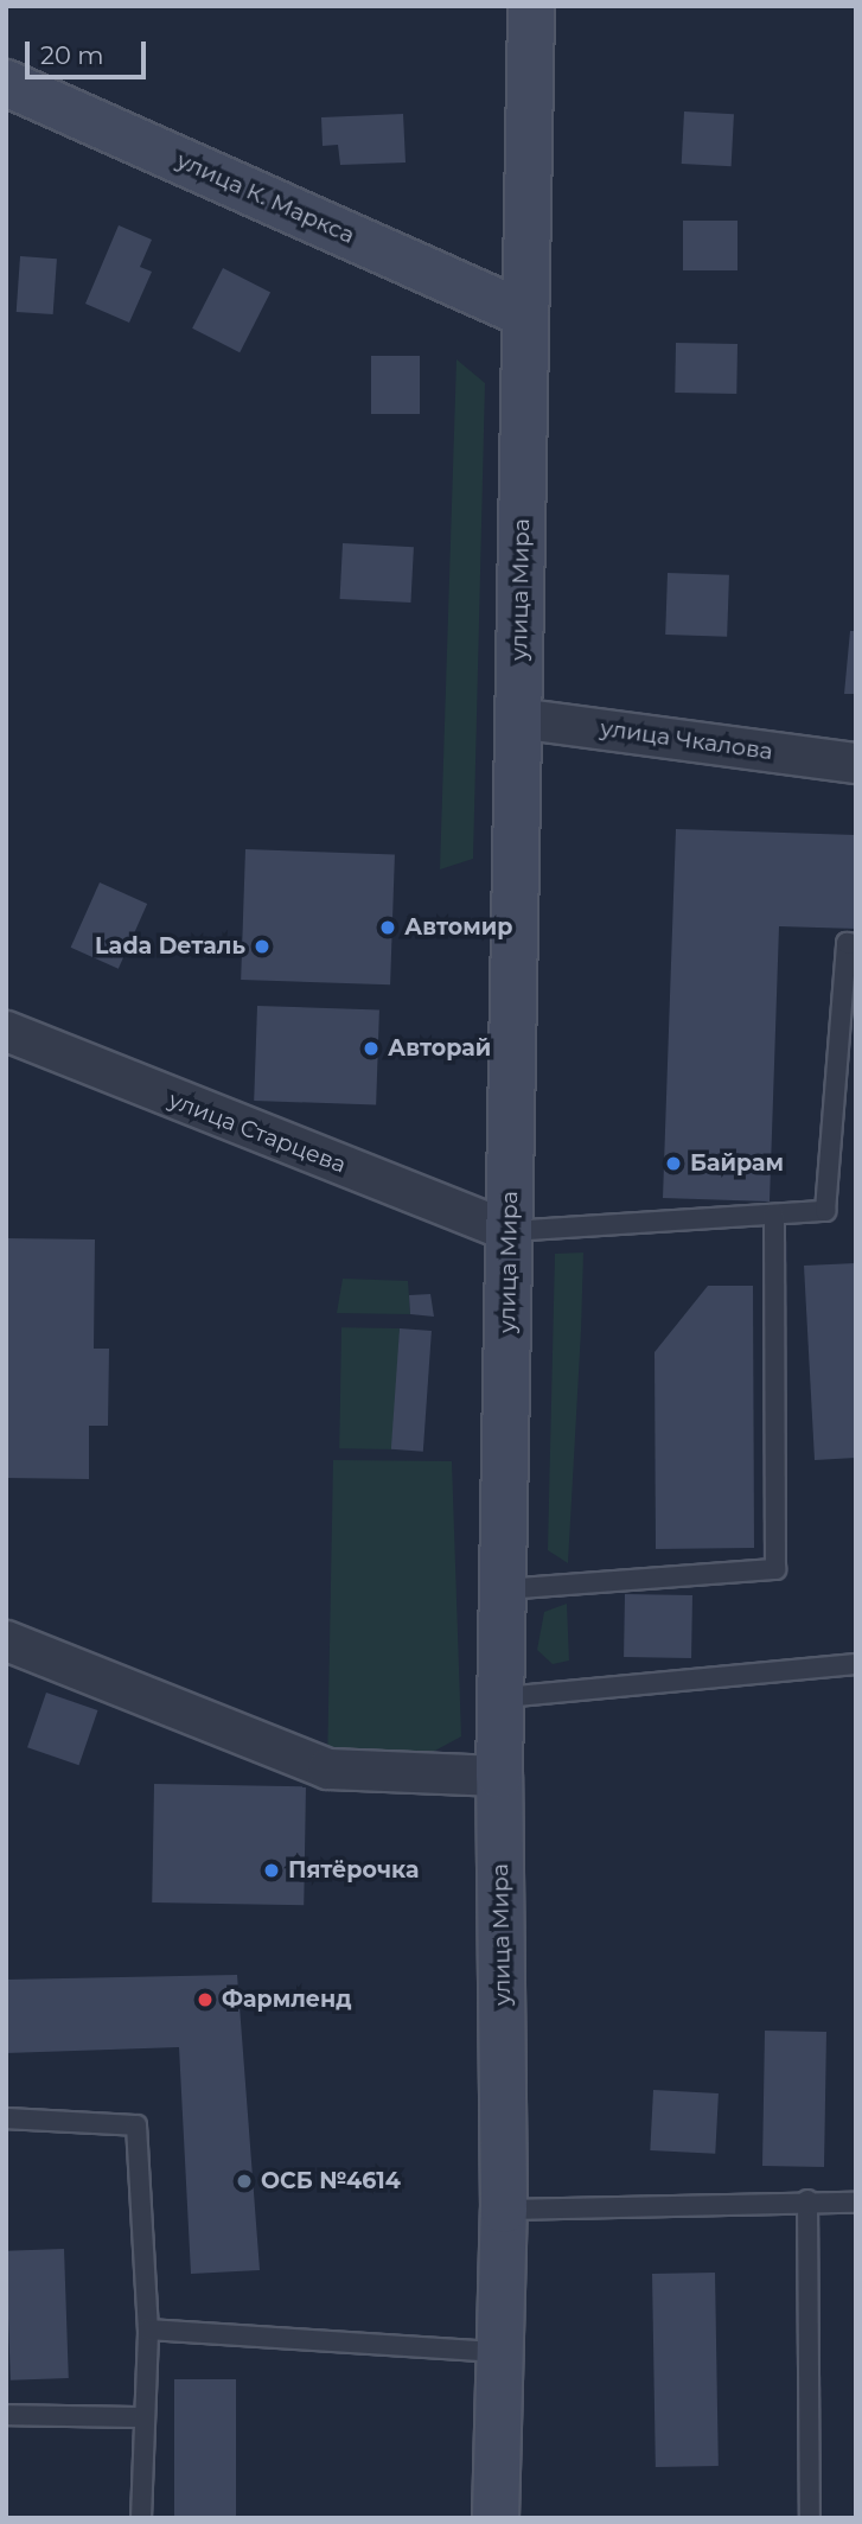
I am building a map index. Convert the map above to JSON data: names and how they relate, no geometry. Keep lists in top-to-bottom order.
{
  "streets": {
    "main road": ["улица К. Маркса", "улица Мира"],
    "street": ["улица Чкалова", "улица Старцева"]
  },
  "crossings": [
    ["улица К. Маркса", "улица Мира"],
    ["улица Мира", "улица Чкалова"],
    ["улица Мира", "улица Старцева"]
  ],
  "places": [
    "Автомир",
    "Lada Dеталь",
    "Авторай",
    "Байрам",
    "Пятёрочка",
    "Фармленд",
    "ОСБ №4614"
  ],
  "scale_bar": "20 m"
}
